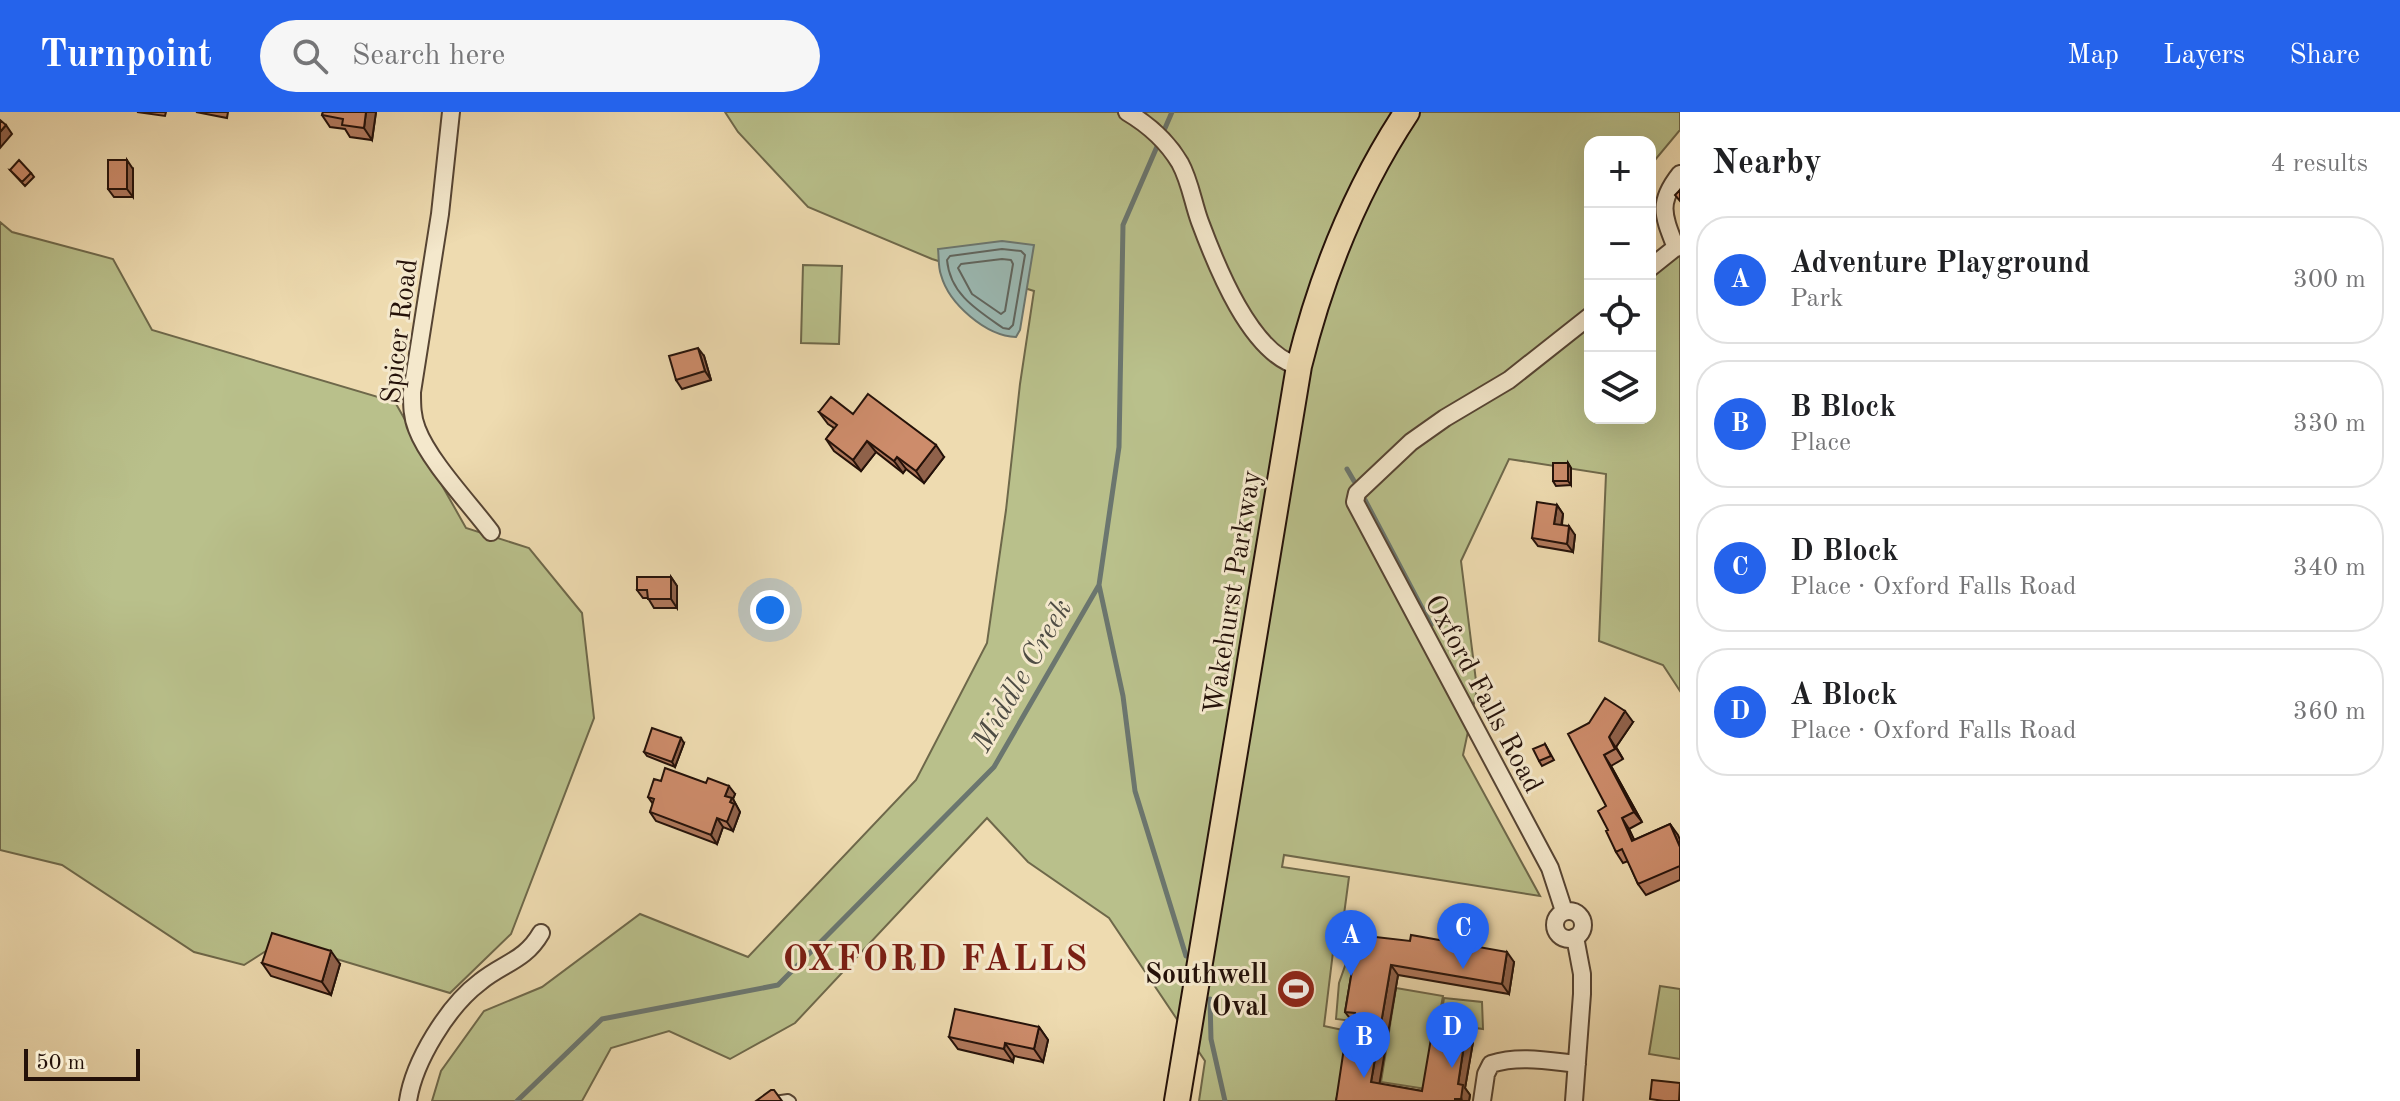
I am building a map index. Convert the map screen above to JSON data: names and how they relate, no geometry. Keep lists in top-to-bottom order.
{
  "streets": {
    "main road": ["Wakehurst Parkway"],
    "street": ["Spicer Road", "Oxford Falls Road"]
  },
  "districts": ["OXFORD FALLS"],
  "water": ["Middle Creek"],
  "places": {
    "sports": ["Southwell Oval"]
  },
  "scale_bar": "50 m",
  "page": {
    "header": "Turnpoint",
    "search": "Search here",
    "nav": ["Map", "Layers", "Share"],
    "heading": ["Nearby", "4 results"],
    "map_buttons": ["+", "−"],
    "list": [
      {
        "mark": "A",
        "name": "Adventure Playground",
        "note": "Park",
        "value": "300 m"
      },
      {
        "mark": "B",
        "name": "B Block",
        "note": "Place",
        "value": "330 m"
      },
      {
        "mark": "C",
        "name": "D Block",
        "note": "Place · Oxford Falls Road",
        "value": "340 m"
      },
      {
        "mark": "D",
        "name": "A Block",
        "note": "Place · Oxford Falls Road",
        "value": "360 m"
      }
    ],
    "pins": [
      "C",
      "A",
      "D",
      "B"
    ],
    "scale": "50 m"
  }
}
